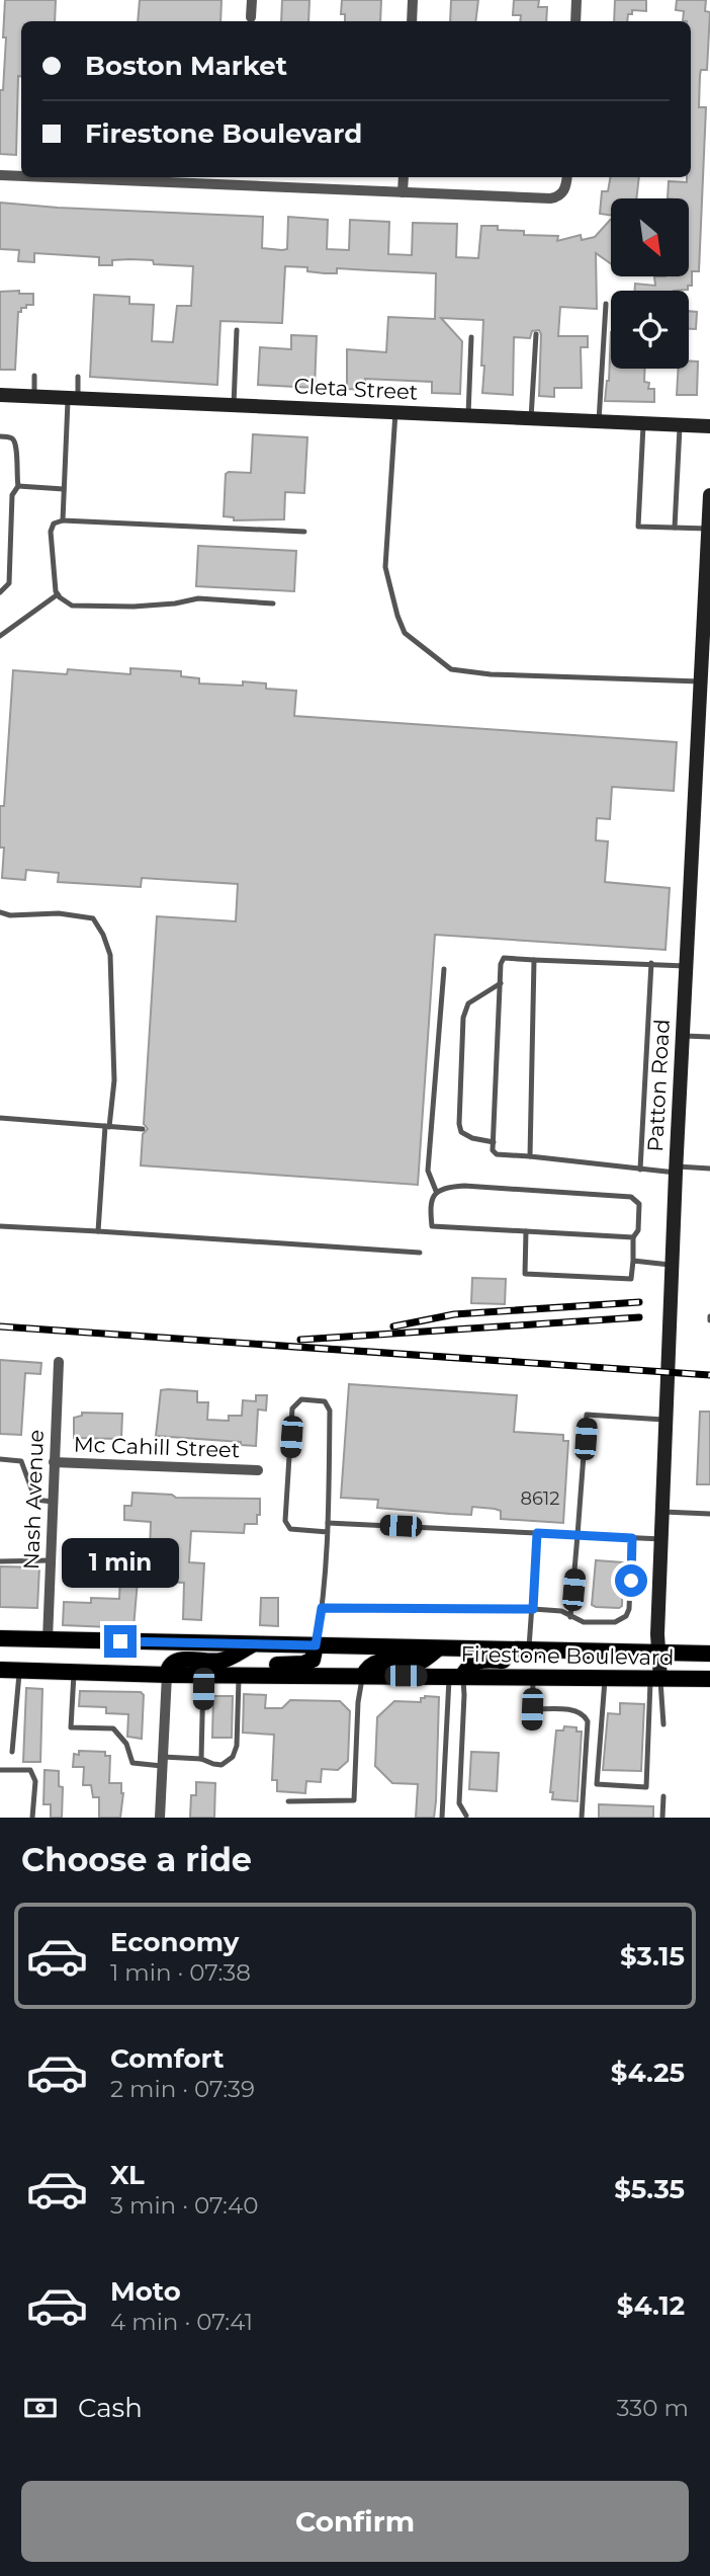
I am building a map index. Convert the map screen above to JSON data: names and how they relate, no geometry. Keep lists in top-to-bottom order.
{
  "streets": {
    "main road": ["Firestone Boulevard"],
    "street": [
      "Cleta Street",
      "Patton Road",
      "Mc Cahill Street",
      "Nash Avenue"
    ]
  },
  "crossings": [
    ["Patton Road", "Firestone Boulevard"],
    ["Mc Cahill Street", "Nash Avenue"],
    ["Nash Avenue", "Firestone Boulevard"]
  ],
  "house_numbers": ["8612"],
  "north": "bottom right",
  "page": {
    "banner": ["Boston Market", "Firestone Boulevard"],
    "bubble": "1 min",
    "heading": "Choose a ride",
    "list": [
      {
        "name": "Economy",
        "note": "1 min · 07:38",
        "value": "$3.15"
      },
      {
        "name": "Comfort",
        "note": "2 min · 07:39",
        "value": "$4.25"
      },
      {
        "name": "XL",
        "note": "3 min · 07:40",
        "value": "$5.35"
      },
      {
        "name": "Moto",
        "note": "4 min · 07:41",
        "value": "$4.12"
      }
    ],
    "pay": ["Cash", "330 m"],
    "buttons": "Confirm"
  }
}
